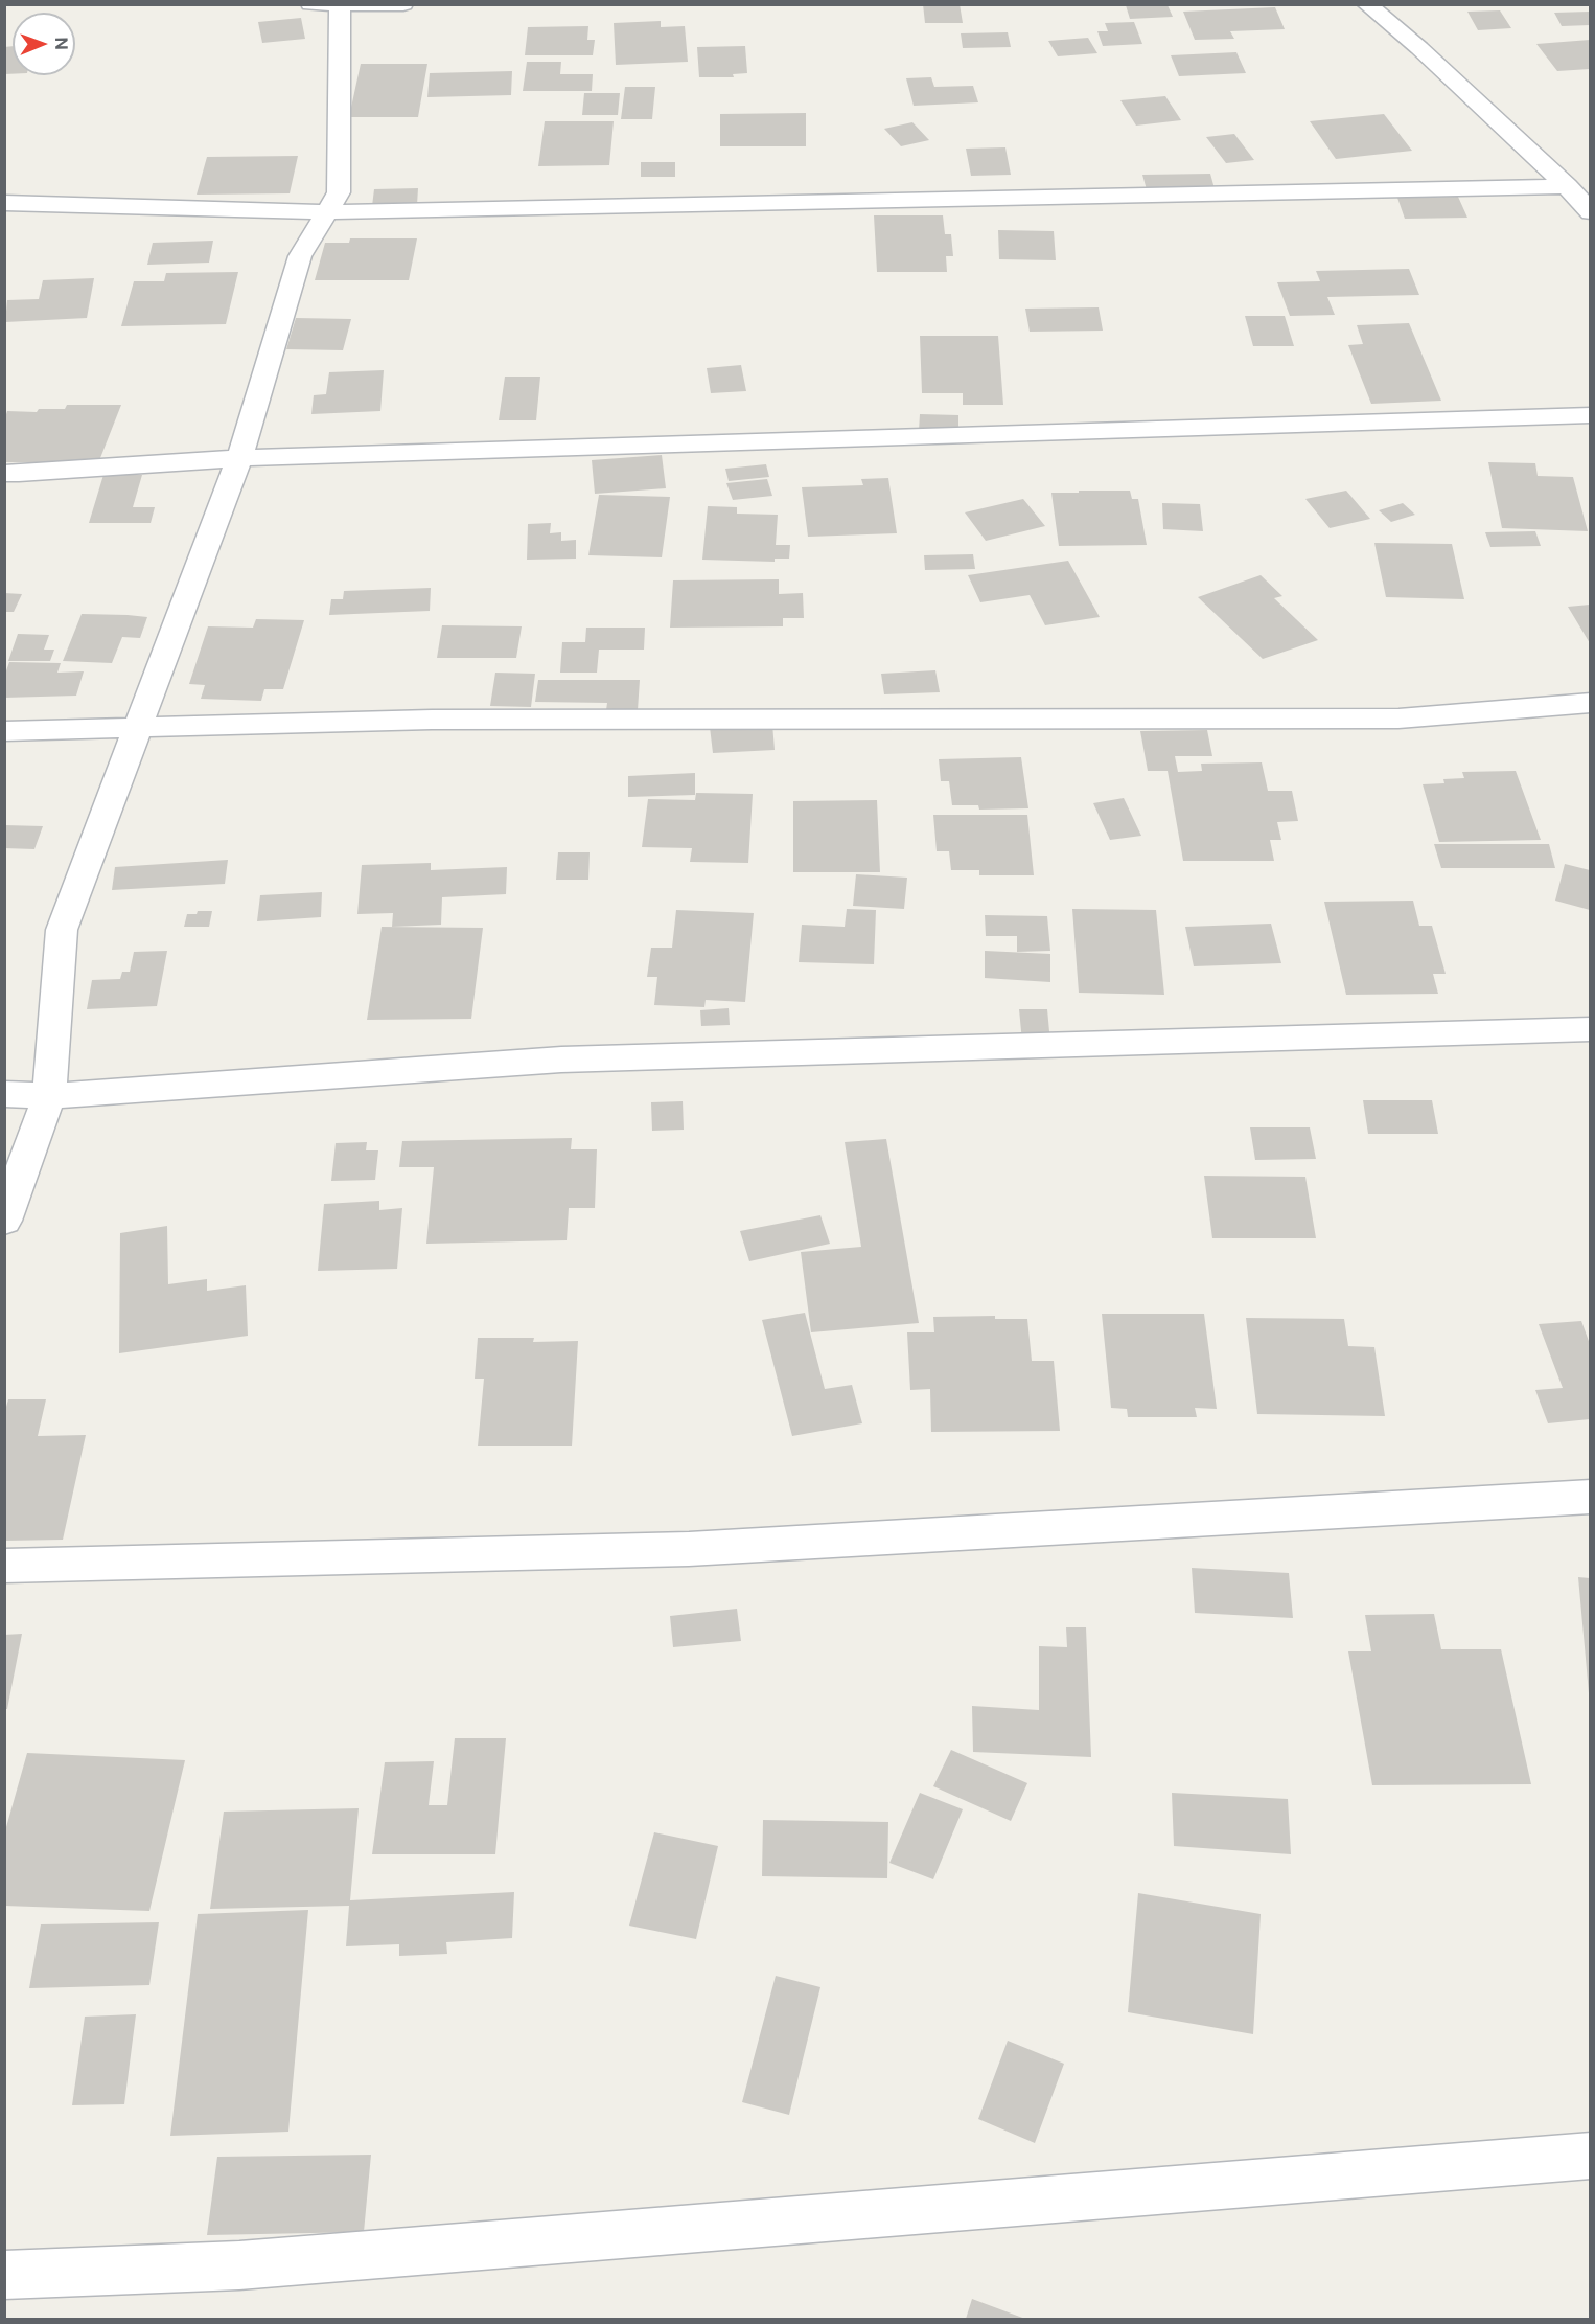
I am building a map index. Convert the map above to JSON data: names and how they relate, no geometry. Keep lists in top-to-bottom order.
{
  "north": "right"
}
